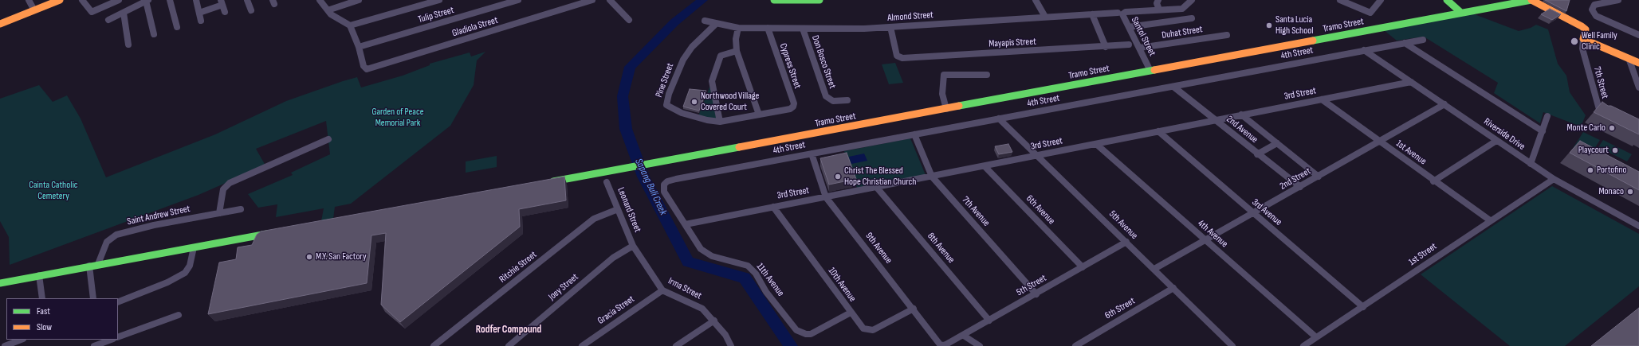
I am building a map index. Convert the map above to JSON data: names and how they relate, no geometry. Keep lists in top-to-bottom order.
{
  "streets": {
    "street": [
      "Tulip Street",
      "Almond Street",
      "Tramo Street",
      "Gladiola Street",
      "Duhat Street",
      "Santol Street",
      "Mayapis Street",
      "4th Street",
      "Don Bosco Street",
      "Cypress Street",
      "Pine Street",
      "7th Street",
      "3rd Street",
      "2nd Avenue",
      "Riverside Drive",
      "1st Avenue",
      "2nd Street",
      "Leonard Street",
      "6th Avenue",
      "7th Avenue",
      "3rd Avenue",
      "Saint Andrew Street",
      "5th Avenue",
      "4th Avenue",
      "9th Avenue",
      "8th Avenue",
      "1st Street",
      "Ritchie Street",
      "11th Avenue",
      "10th Avenue",
      "5th Street",
      "Joey Street",
      "Irma Street",
      "6th Street",
      "Gracia Street"
    ]
  },
  "crossings": [
    ["Tulip Street", "Gladiola Street"],
    ["Almond Street", "Mayapis Street"],
    ["Almond Street", "Don Bosco Street"],
    ["Almond Street", "Cypress Street"],
    ["Almond Street", "Pine Street"],
    ["Tramo Street", "Santol Street"],
    ["Duhat Street", "Santol Street"],
    ["4th Street", "2nd Avenue"],
    ["4th Street", "Riverside Drive"],
    ["4th Street", "7th Avenue"],
    ["4th Street", "5th Avenue"],
    ["4th Street", "9th Avenue"],
    ["4th Street", "11th Avenue"],
    ["Cypress Street", "Pine Street"],
    ["3rd Street", "2nd Avenue"],
    ["3rd Street", "Riverside Drive"],
    ["3rd Street", "1st Avenue"],
    ["3rd Street", "6th Avenue"],
    ["3rd Street", "7th Avenue"],
    ["3rd Street", "3rd Avenue"],
    ["3rd Street", "5th Avenue"],
    ["3rd Street", "4th Avenue"],
    ["3rd Street", "9th Avenue"],
    ["3rd Street", "8th Avenue"],
    ["3rd Street", "11th Avenue"],
    ["3rd Street", "10th Avenue"],
    ["2nd Avenue", "2nd Street"],
    ["Riverside Drive", "2nd Street"],
    ["Riverside Drive", "1st Street"],
    ["1st Avenue", "2nd Street"],
    ["1st Avenue", "1st Street"],
    ["2nd Street", "3rd Avenue"],
    ["2nd Street", "5th Avenue"],
    ["2nd Street", "4th Avenue"],
    ["Leonard Street", "Ritchie Street"],
    ["Leonard Street", "Joey Street"],
    ["Leonard Street", "Irma Street"],
    ["6th Avenue", "5th Street"],
    ["7th Avenue", "5th Street"],
    ["3rd Avenue", "1st Street"],
    ["5th Avenue", "5th Street"],
    ["5th Avenue", "6th Street"],
    ["4th Avenue", "1st Street"],
    ["9th Avenue", "10th Avenue"],
    ["9th Avenue", "5th Street"],
    ["8th Avenue", "5th Street"],
    ["11th Avenue", "10th Avenue"],
    ["Joey Street", "Irma Street"],
    ["Irma Street", "Gracia Street"]
  ],
  "districts": ["Rodfer Compound"],
  "water": ["Sapang Buli Creek"],
  "parks": ["Garden of Peace Memorial Park", "Cainta Catholic Cemetery"],
  "places": [
    "Santa Lucia High School",
    "Well Family Clinic",
    "Northwood Village Covered Court",
    "Monte Carlo",
    "Playcourt",
    "Portofino",
    "Christ The Blessed Hope Christian Church",
    "Monaco",
    "M.Y. San Factory"
  ],
  "legend": ["Fast", "Slow"]
}
